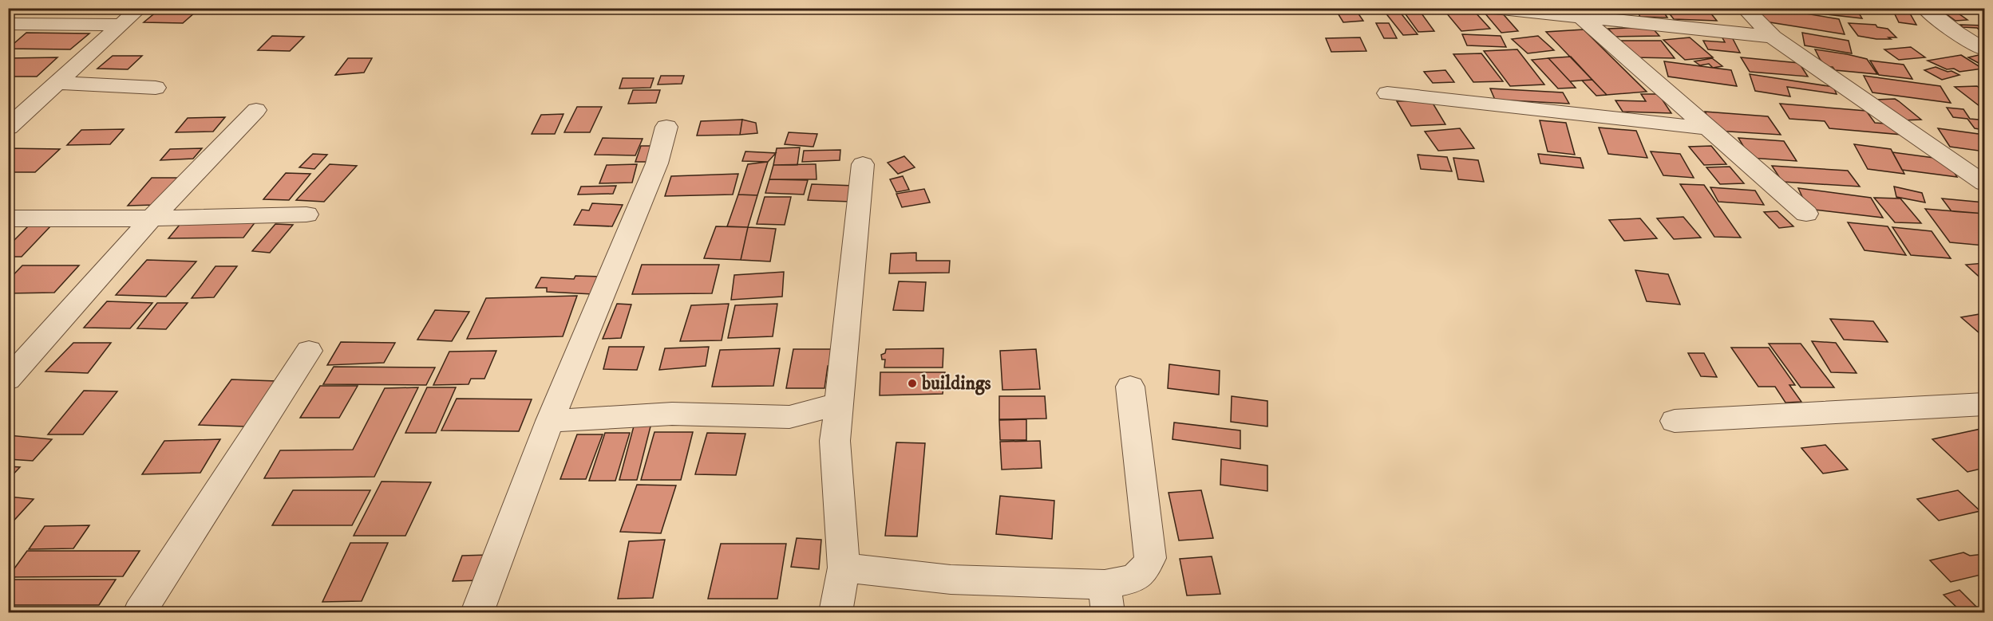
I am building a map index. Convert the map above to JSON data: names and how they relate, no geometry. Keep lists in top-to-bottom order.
{
  "places": ["buildings"]
}
